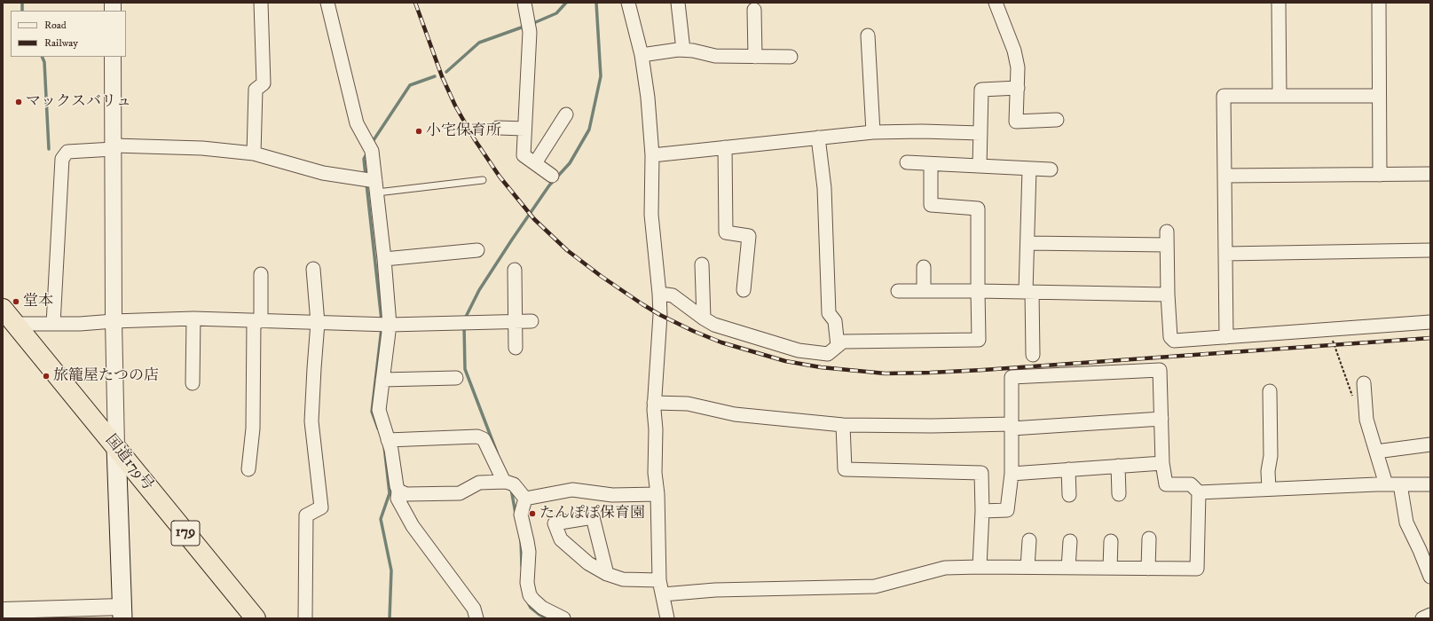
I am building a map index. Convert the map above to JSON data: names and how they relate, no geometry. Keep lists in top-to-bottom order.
{
  "streets": {
    "highway": ["国道179号", "179"]
  },
  "places": [
    "マックスバリュ",
    "小宅保育所",
    "堂本",
    "旅籠屋たつの店",
    "たんぽぽ保育園"
  ],
  "legend": ["Road", "Railway"]
}
